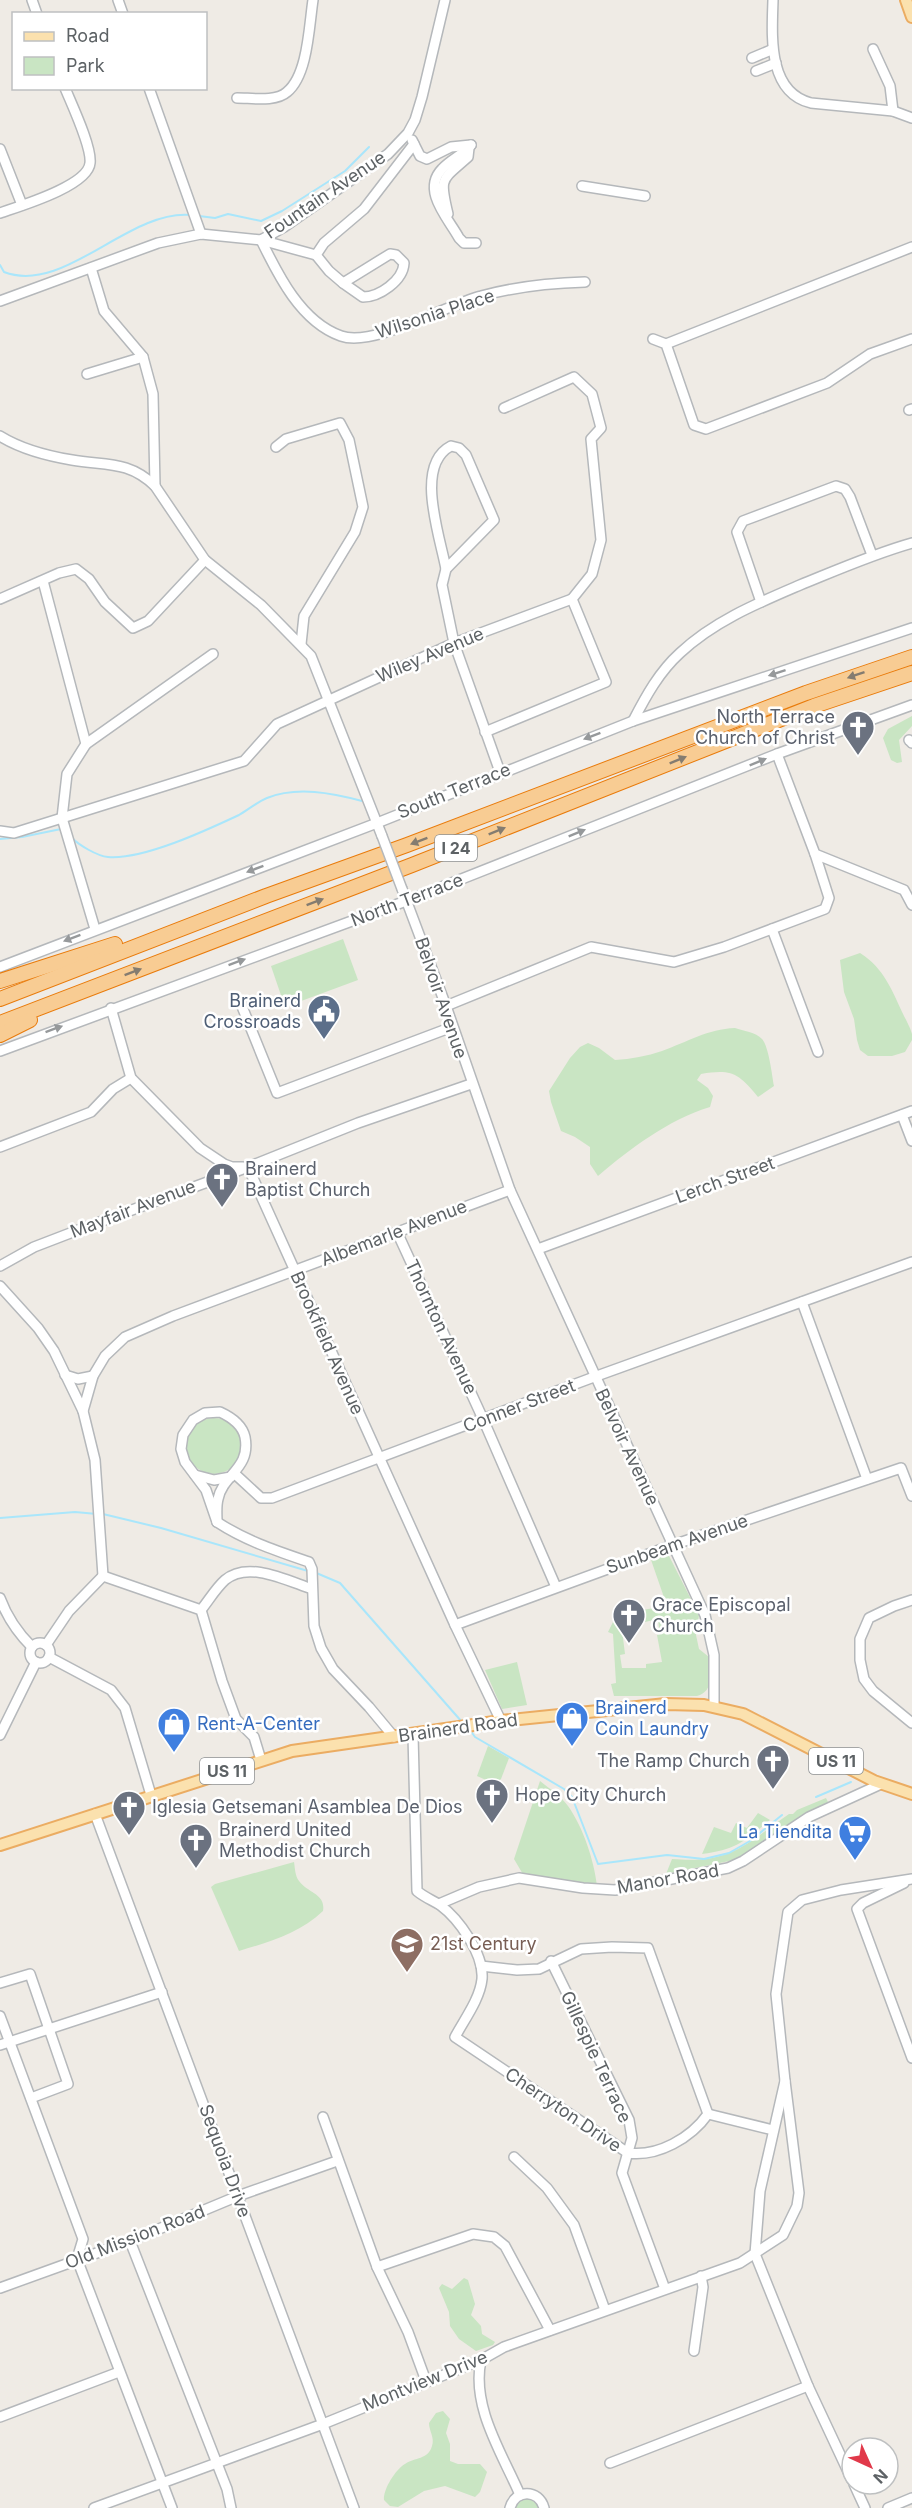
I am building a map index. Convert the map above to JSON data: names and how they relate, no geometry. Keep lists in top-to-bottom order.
{
  "streets": {
    "highway": ["I 24"],
    "main road": ["Brainerd Road", "US 11"],
    "street": [
      "Fountain Avenue",
      "Wilsonia Place",
      "Wiley Avenue",
      "South Terrace",
      "North Terrace",
      "Belvoir Avenue",
      "Lerch Street",
      "Mayfair Avenue",
      "Albemarle Avenue",
      "Thornton Avenue",
      "Brookfield Avenue",
      "Conner Street",
      "Sunbeam Avenue",
      "Manor Road",
      "Gillespie Terrace",
      "Cherryton Drive",
      "Sequoia Drive",
      "Old Mission Road",
      "Montview Drive"
    ]
  },
  "crossings": [
    ["Fountain Avenue", "Wilsonia Place"],
    ["Wiley Avenue", "Belvoir Avenue"],
    ["South Terrace", "Belvoir Avenue"],
    ["North Terrace", "Belvoir Avenue"],
    ["Belvoir Avenue", "Lerch Street"],
    ["Belvoir Avenue", "Mayfair Avenue"],
    ["Belvoir Avenue", "Albemarle Avenue"],
    ["Belvoir Avenue", "Conner Street"],
    ["Belvoir Avenue", "Sunbeam Avenue"],
    ["Belvoir Avenue", "Brainerd Road"],
    ["Mayfair Avenue", "Brookfield Avenue"],
    ["Albemarle Avenue", "Thornton Avenue"],
    ["Albemarle Avenue", "Brookfield Avenue"],
    ["Thornton Avenue", "Conner Street"],
    ["Thornton Avenue", "Sunbeam Avenue"],
    ["Brookfield Avenue", "Conner Street"],
    ["Brookfield Avenue", "Sunbeam Avenue"],
    ["Brookfield Avenue", "Brainerd Road"],
    ["Brainerd Road", "Manor Road"],
    ["Brainerd Road", "Sequoia Drive"],
    ["Gillespie Terrace", "Cherryton Drive"],
    ["Gillespie Terrace", "Montview Drive"],
    ["Sequoia Drive", "Old Mission Road"],
    ["Sequoia Drive", "Montview Drive"]
  ],
  "one_way": ["South Terrace", "North Terrace"],
  "places": {
    "church": [
      "North Terrace Church of Christ",
      "Brainerd Baptist Church",
      "Grace Episcopal Church",
      "The Ramp Church",
      "Hope City Church",
      "Iglesia Getsemani Asamblea De Dios",
      "Brainerd United Methodist Church"
    ],
    "public building": ["Brainerd Crossroads"],
    "shop": ["Brainerd Coin Laundry", "Rent-A-Center"],
    "supermarket": ["La Tiendita"],
    "school or university": ["21st Century"]
  },
  "legend": ["Road", "Park"],
  "north": "bottom right"
}
